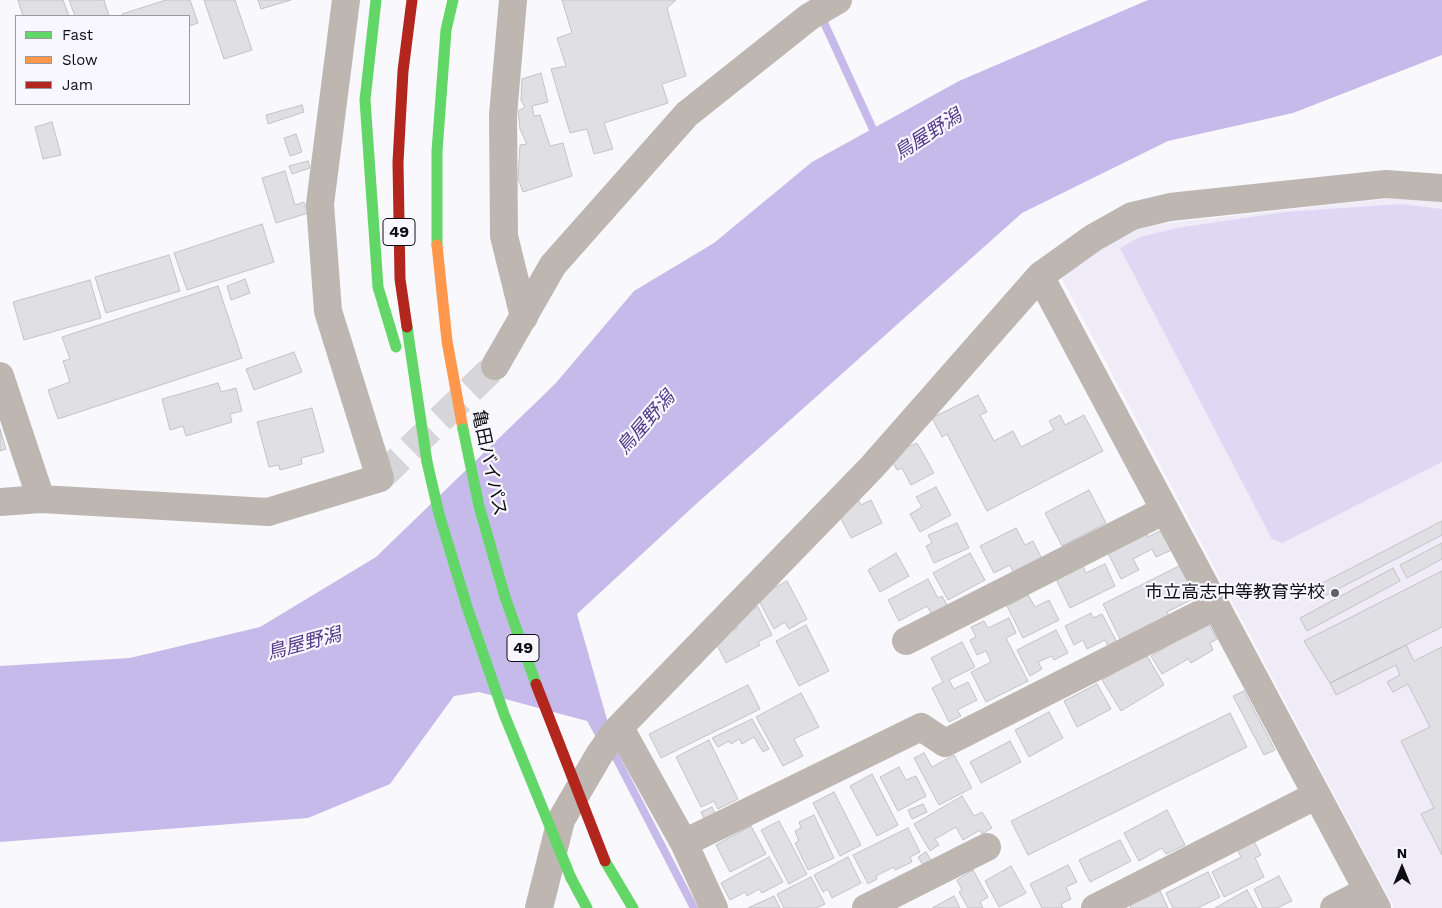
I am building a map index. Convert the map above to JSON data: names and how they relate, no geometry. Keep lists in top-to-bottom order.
{
  "streets": {
    "highway": ["49", "亀田バイパス"]
  },
  "water": ["鳥屋野潟"],
  "places": ["市立高志中等教育学校"],
  "legend": ["Fast", "Slow", "Jam"],
  "north": "top"
}
